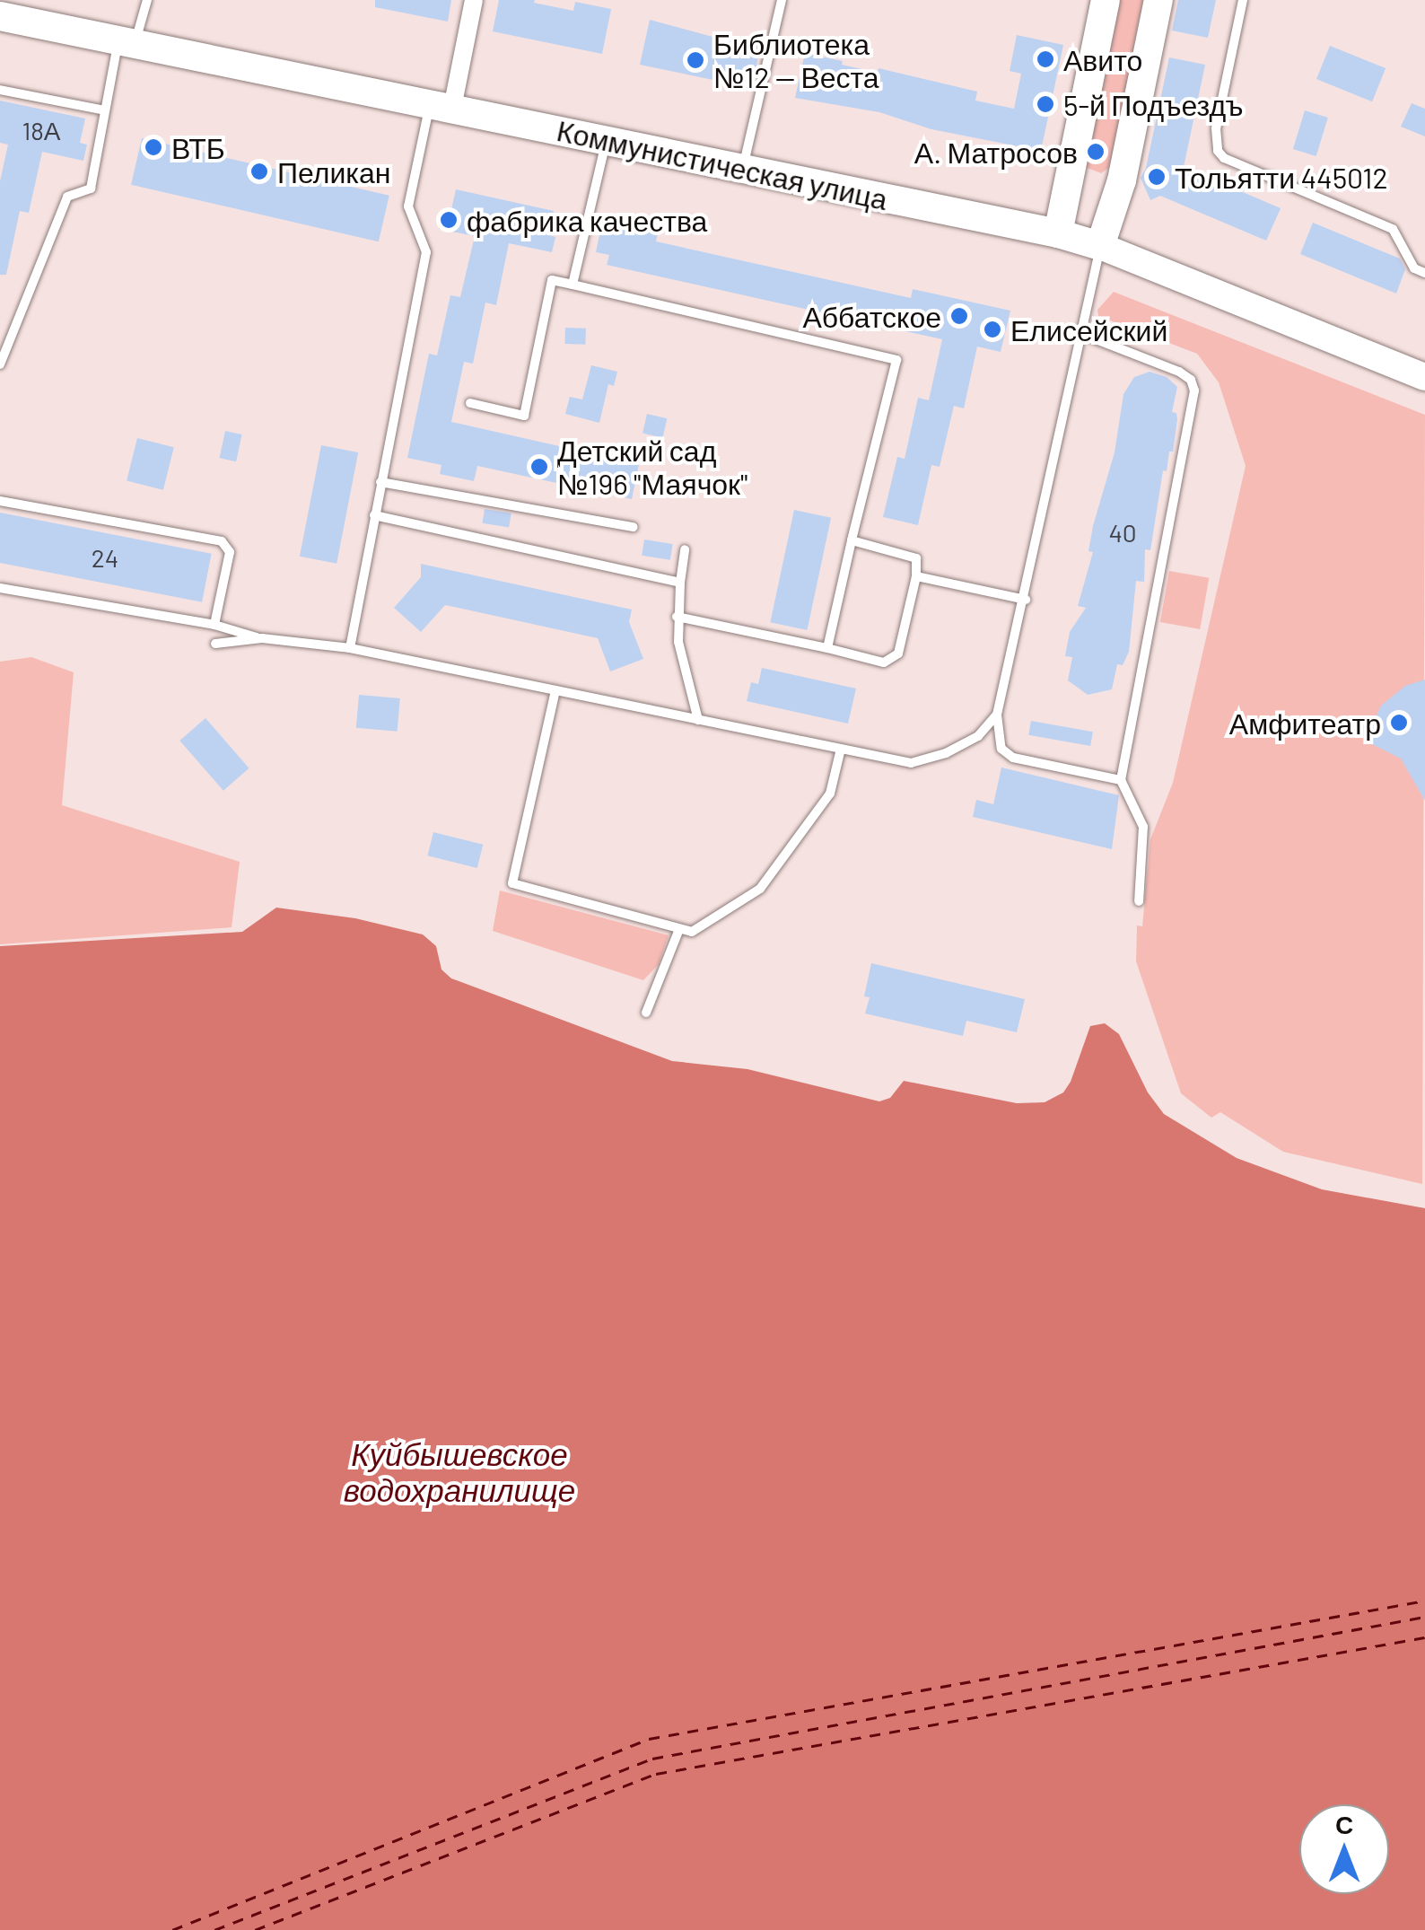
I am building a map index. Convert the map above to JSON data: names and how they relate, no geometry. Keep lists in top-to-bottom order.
{
  "streets": {
    "main road": ["Коммунистическая улица"]
  },
  "water": ["Куйбышевское водохранилище"],
  "places": [
    "Авито",
    "Библиотека №12 — Веста",
    "5-й Подъездъ",
    "ВТБ",
    "А. Матросов",
    "Пеликан",
    "Тольятти 445012",
    "фабрика качества",
    "Аббатское",
    "Елисейский",
    "Детский сад №196 \"Маячок\"",
    "Амфитеатр"
  ],
  "house_numbers": ["18А", "40", "24"],
  "north": "top"
}
